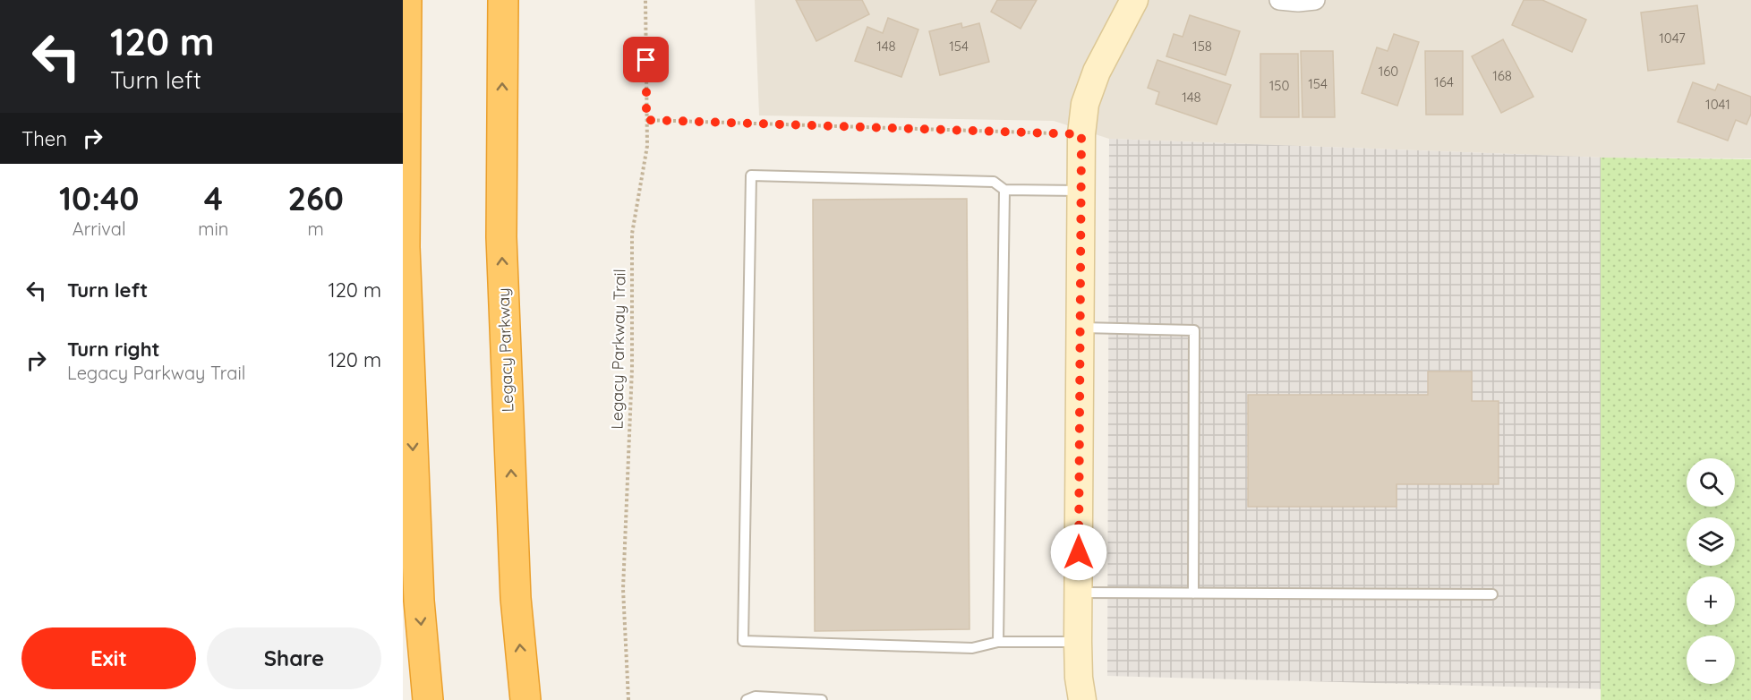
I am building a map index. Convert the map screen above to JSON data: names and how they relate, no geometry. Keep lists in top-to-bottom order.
{
  "streets": {
    "highway": ["Legacy Parkway"],
    "path": ["Legacy Parkway Trail"]
  },
  "house_numbers": [
    "1047",
    "148",
    "154",
    "158",
    "160",
    "168",
    "164",
    "154",
    "150",
    "148",
    "1041"
  ],
  "page": {
    "turn": ["120 m", "Turn left"],
    "then": "Then",
    "eta": [
      "10:40",
      "Arrival",
      "4",
      "min",
      "260",
      "m"
    ],
    "list": [
      {
        "name": "Turn left",
        "value": "120 m"
      },
      {
        "name": "Turn right",
        "note": "Legacy Parkway Trail",
        "value": "120 m"
      }
    ],
    "map_buttons": ["+", "−"],
    "buttons": ["Exit", "Share"]
  }
}
